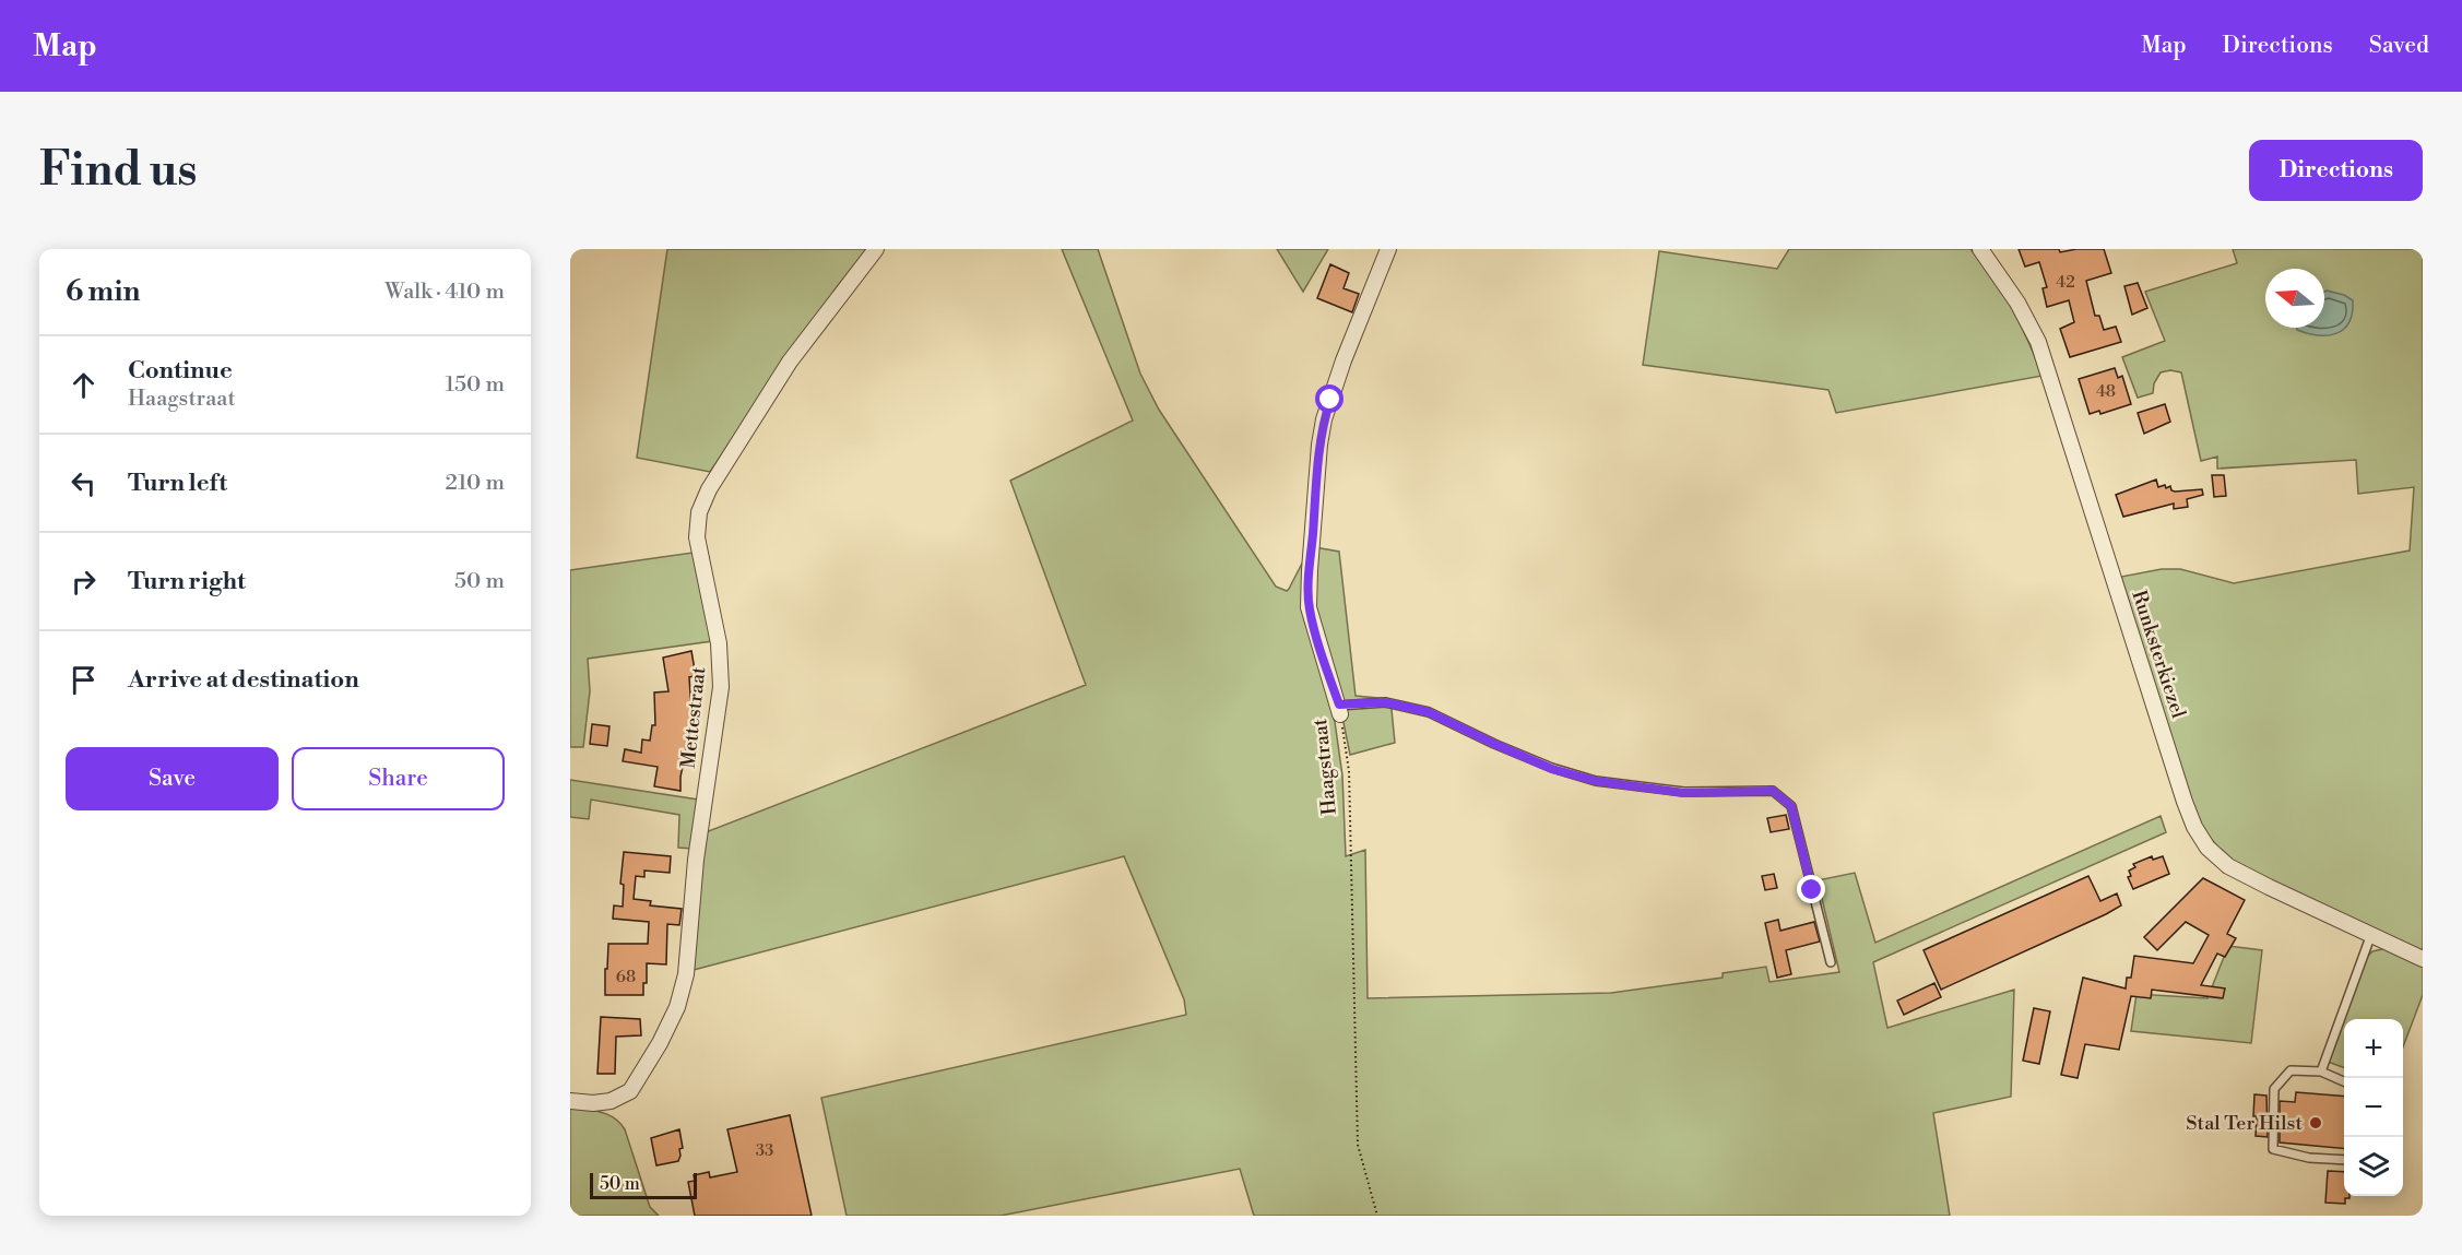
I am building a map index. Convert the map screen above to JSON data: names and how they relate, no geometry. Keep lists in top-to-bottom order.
{
  "streets": {
    "street": ["Runksterkiezel", "Mettestraat", "Haagstraat"]
  },
  "places": ["Stal Ter Hilst"],
  "house_numbers": [
    "42",
    "48",
    "68",
    "33"
  ],
  "scale_bar": "50 m",
  "north": "left",
  "page": {
    "header": "Map",
    "nav": ["Map", "Directions", "Saved"],
    "buttons": [
      "Directions",
      ["Save", "Share"]
    ],
    "title": "Find us",
    "heading": ["6 min", "Walk · 410 m"],
    "list": [
      ["Continue", "Haagstraat", "150 m"],
      ["Turn left", "210 m"],
      ["Turn right", "50 m"],
      "Arrive at destination"
    ],
    "map_buttons": ["+", "−"],
    "scale": "50 m"
  }
}
